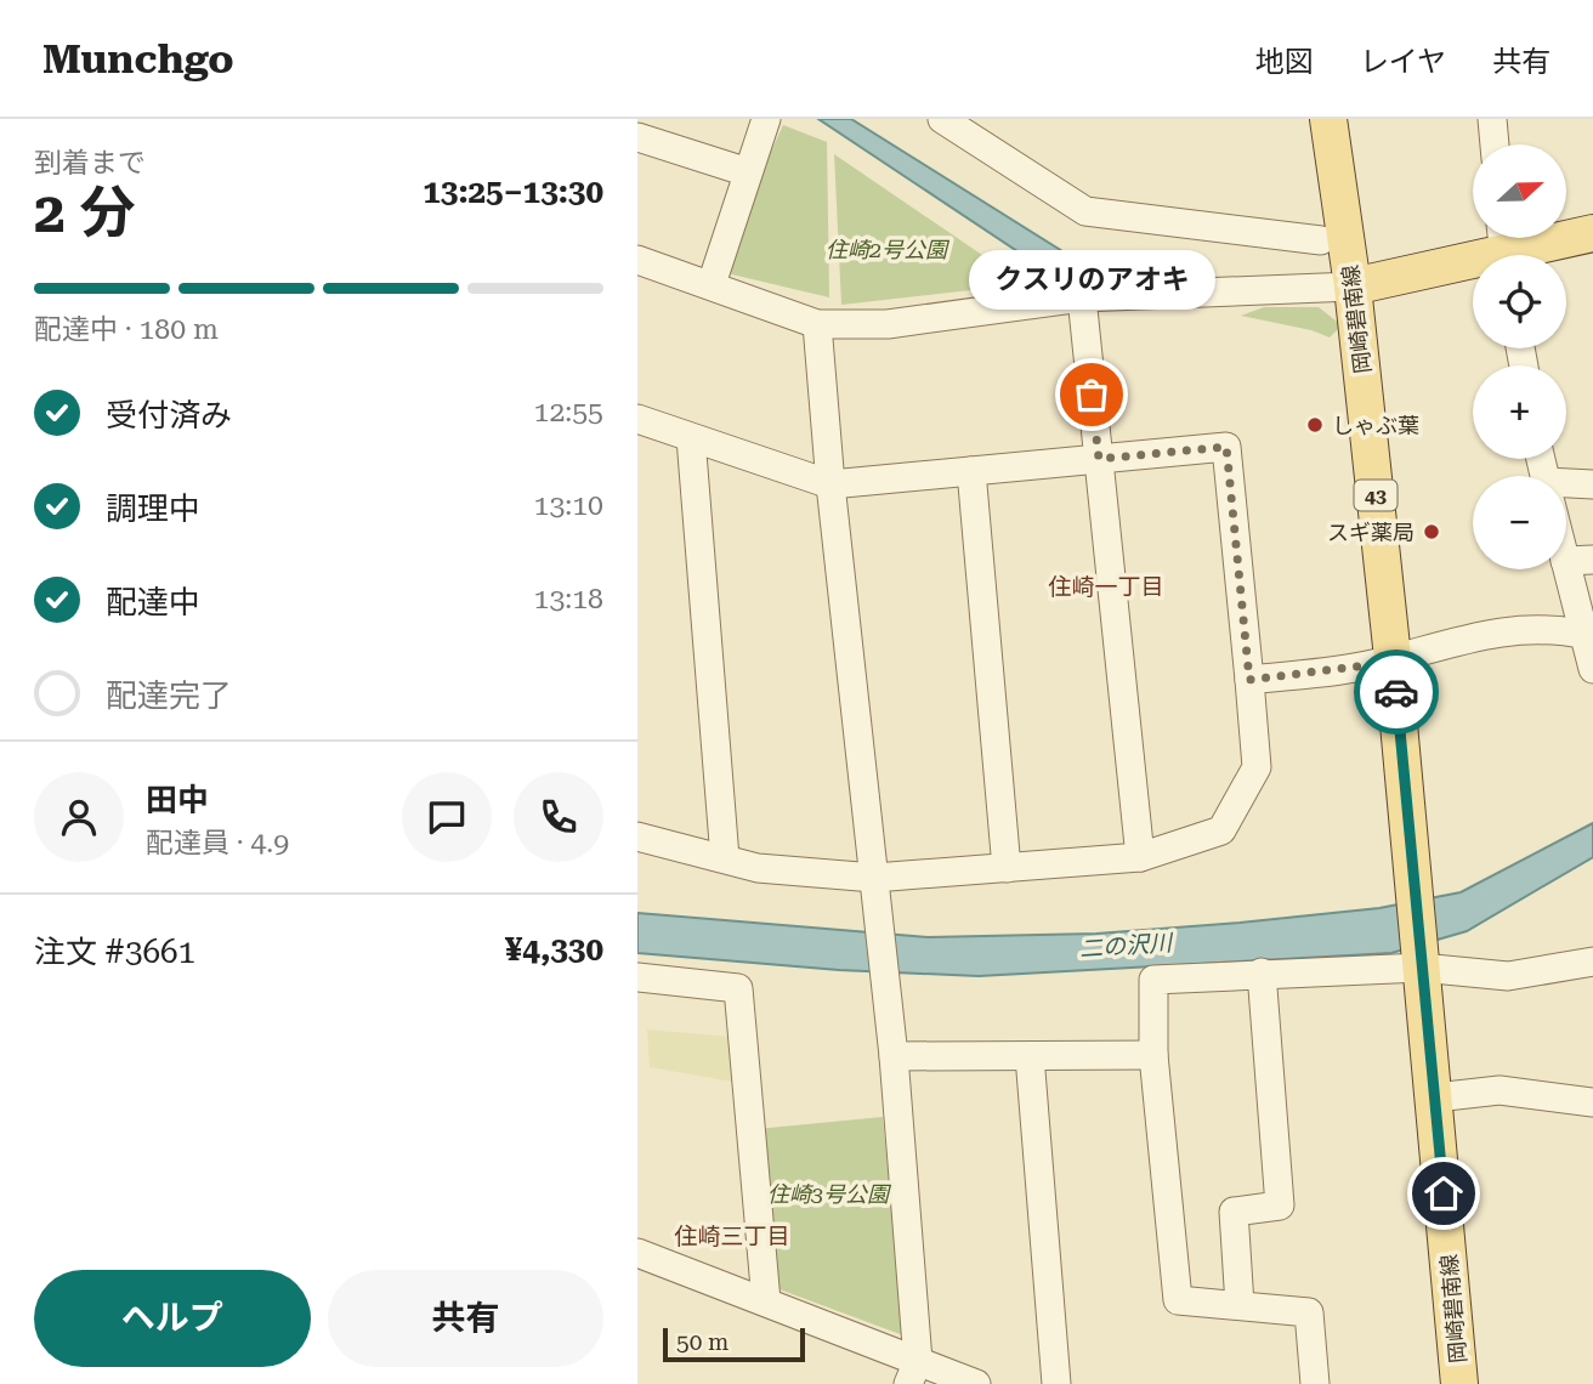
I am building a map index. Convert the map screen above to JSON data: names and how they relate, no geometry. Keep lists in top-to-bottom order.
{
  "streets": {
    "main road": ["岡崎碧南線", "43"]
  },
  "districts": ["住崎一丁目", "住崎三丁目"],
  "water": ["二の沢川"],
  "parks": ["住崎2号公園", "住崎3号公園"],
  "places": ["クスリのアオキ", "しゃぶ葉", "スギ薬局"],
  "scale_bar": "50 m",
  "north": "right",
  "page": {
    "header": "Munchgo",
    "nav": ["地図", "レイヤ", "共有"],
    "heading": ["2 分", "到着まで", "13:25–13:30"],
    "panel": [
      "田中",
      "配達員 · 4.9",
      "注文 #3661",
      "¥4,330"
    ],
    "map_buttons": ["+", "−"],
    "bubble": "クスリのアオキ",
    "bar": "配達中 · 180 m",
    "list": [
      ["受付済み", "12:55"],
      ["調理中", "13:10"],
      ["配達中", "13:18"],
      "配達完了"
    ],
    "buttons": ["ヘルプ", "共有"],
    "scale": "50 m"
  }
}
